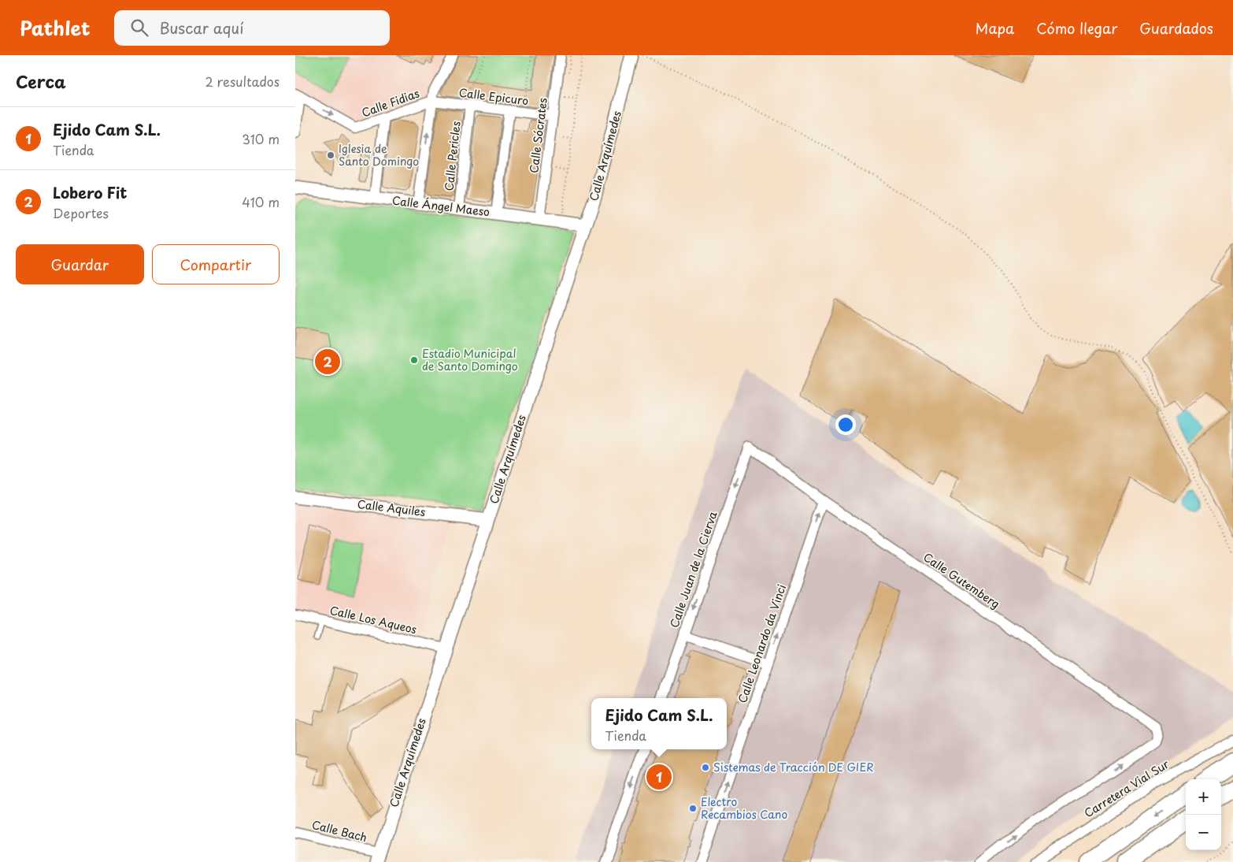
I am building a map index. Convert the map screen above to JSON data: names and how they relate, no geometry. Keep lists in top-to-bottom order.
{
  "streets": {
    "street": [
      "Calle Epicuro",
      "Calle Fidias",
      "Calle Sócrates",
      "Calle Pericles",
      "Calle Arquímedes",
      "Calle Ángel Maeso",
      "Calle Aquiles",
      "Calle Juan de la Cierva",
      "Calle Gutemberg",
      "Calle Los Aqueos",
      "Calle Leonardo da Vinci",
      "Carretera Vial Sur",
      "Calle Bach"
    ]
  },
  "crossings": [
    ["Calle Epicuro", "Calle Fidias"],
    ["Calle Epicuro", "Calle Sócrates"],
    ["Calle Epicuro", "Calle Pericles"],
    ["Calle Sócrates", "Calle Ángel Maeso"],
    ["Calle Pericles", "Calle Ángel Maeso"],
    ["Calle Arquímedes", "Calle Ángel Maeso"],
    ["Calle Arquímedes", "Calle Aquiles"],
    ["Calle Arquímedes", "Calle Los Aqueos"],
    ["Calle Arquímedes", "Calle Bach"],
    ["Calle Juan de la Cierva", "Calle Gutemberg"],
    ["Calle Gutemberg", "Calle Leonardo da Vinci"]
  ],
  "one_way": ["Calle Fidias", "Calle Juan de la Cierva", "Calle Leonardo da Vinci"],
  "places": [
    "Iglesia de Santo Domingo",
    "Estadio Municipal de Santo Domingo",
    "Sistemas de Tracción DE GIER",
    "Electro Recambios Cano"
  ],
  "page": {
    "header": "Pathlet",
    "search": "Buscar aquí",
    "nav": ["Mapa", "Cómo llegar", "Guardados"],
    "heading": ["Cerca", "2 resultados"],
    "list": [
      {
        "mark": "1",
        "name": "Ejido Cam S.L.",
        "note": "Tienda",
        "value": "310 m"
      },
      {
        "mark": "2",
        "name": "Lobero Fit",
        "note": "Deportes",
        "value": "410 m"
      }
    ],
    "buttons": ["Guardar", "Compartir"],
    "pins": ["2", "1"],
    "popup": ["Ejido Cam S.L.", "Tienda"],
    "map_buttons": ["+", "−"]
  }
}
